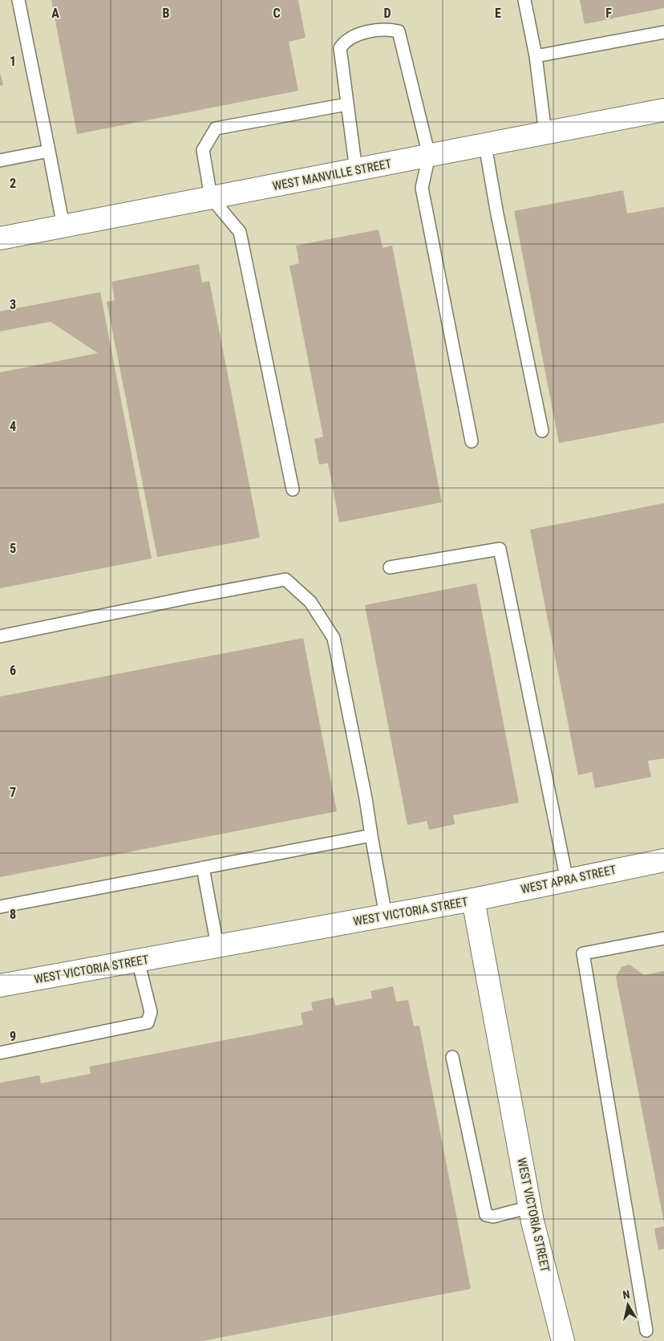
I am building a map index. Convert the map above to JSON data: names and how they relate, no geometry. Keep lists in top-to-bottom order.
{
  "streets": {
    "street": ["WEST MANVILLE STREET", "WEST APRA STREET", "WEST VICTORIA STREET"]
  },
  "crossings": [
    ["WEST APRA STREET", "WEST VICTORIA STREET"]
  ],
  "north": "top",
  "grid": {
    "columns": [
      "A",
      "B",
      "C",
      "D",
      "E",
      "F"
    ],
    "rows": [
      "1",
      "2",
      "3",
      "4",
      "5",
      "6",
      "7",
      "8",
      "9"
    ]
  }
}
